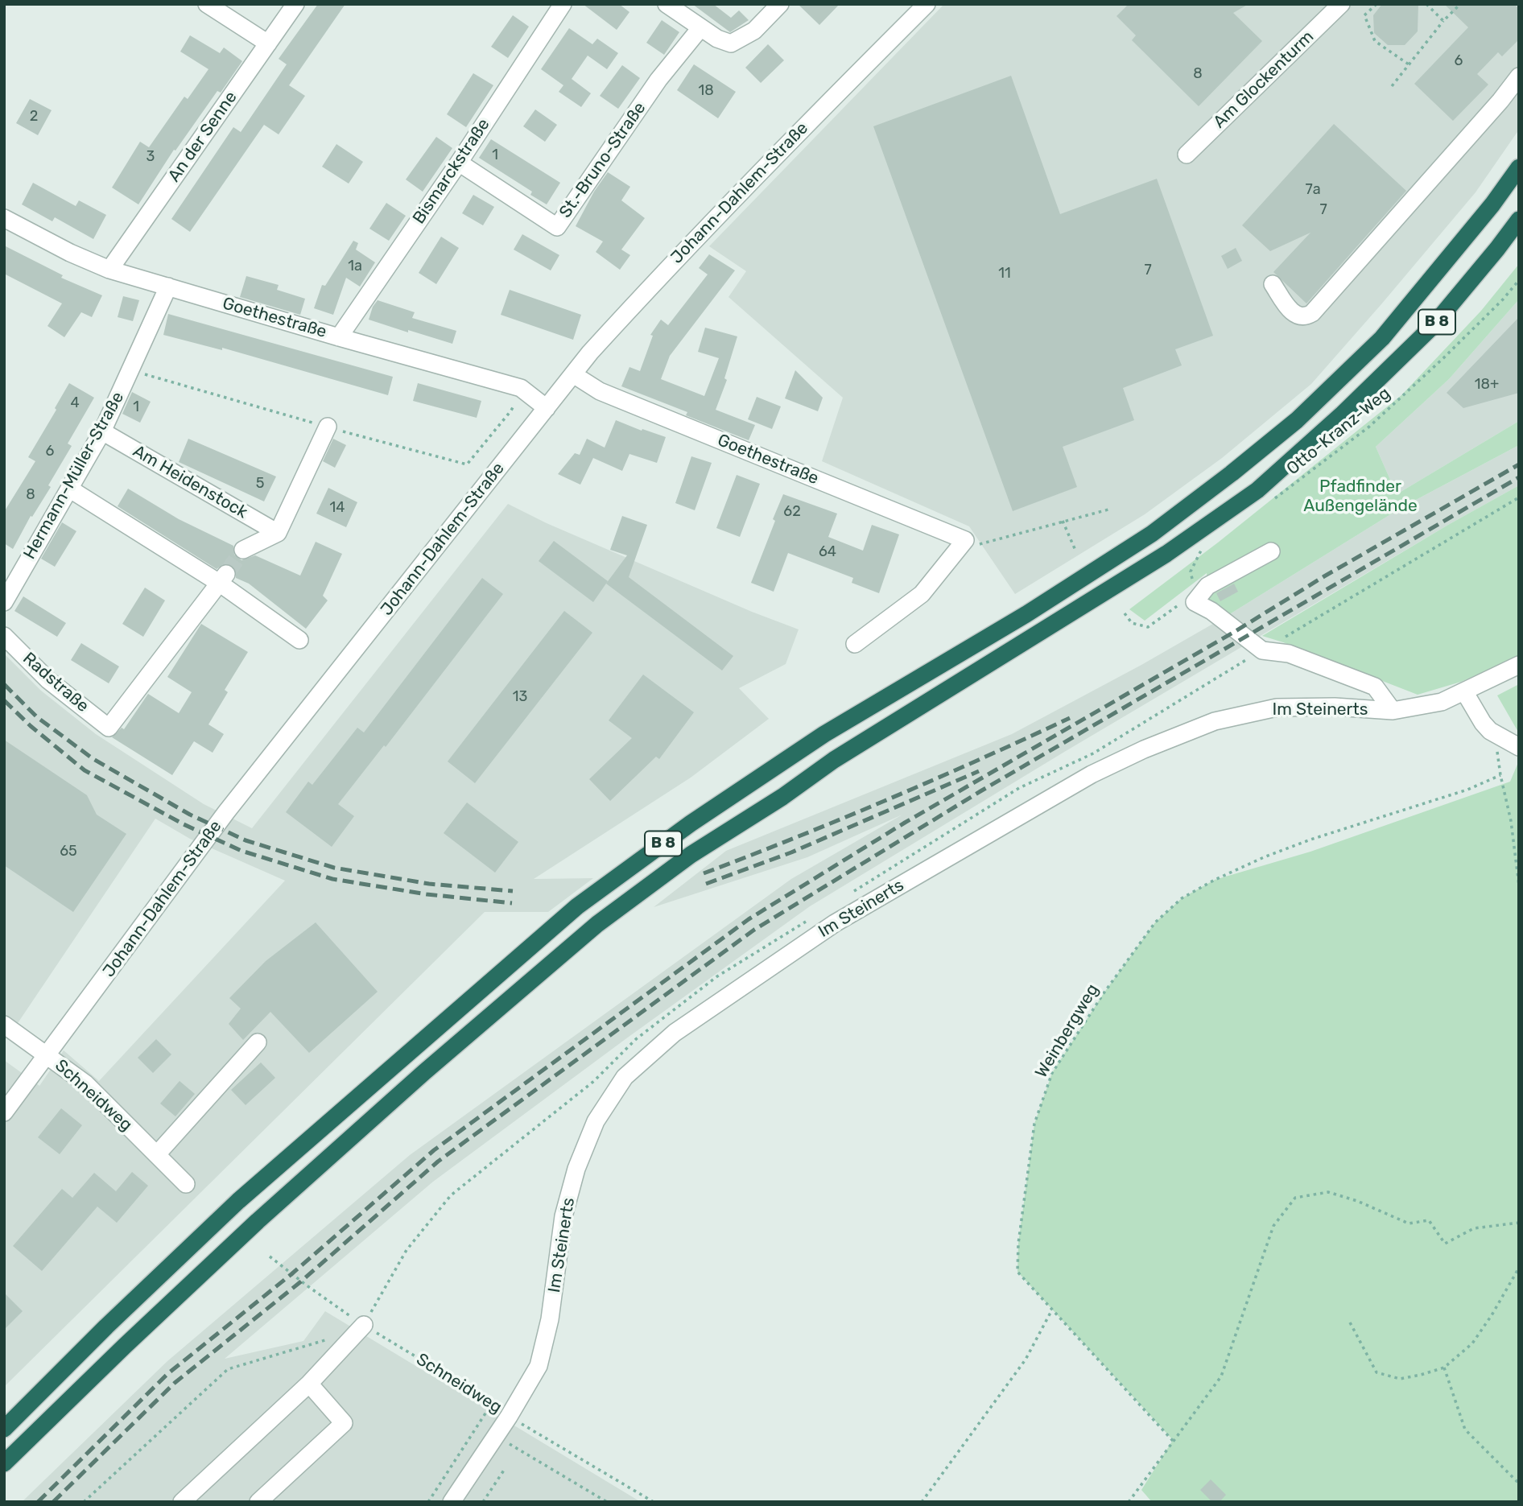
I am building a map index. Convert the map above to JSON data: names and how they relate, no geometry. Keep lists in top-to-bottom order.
{
  "streets": {
    "highway": ["B 8"],
    "street": [
      "Am Glockenturm",
      "An der Senne",
      "St.-Bruno-Straße",
      "Bismarckstraße",
      "Johann-Dahlem-Straße",
      "Goethestraße",
      "Hermann-Müller-Straße",
      "Am Heidenstock",
      "Radstraße",
      "Im Steinerts",
      "Schneidweg"
    ],
    "path": ["Otto-Kranz-Weg", "Weinbergweg"]
  },
  "crossings": [
    ["An der Senne", "Goethestraße"],
    ["St.-Bruno-Straße", "Bismarckstraße"],
    ["Bismarckstraße", "Goethestraße"],
    ["Johann-Dahlem-Straße", "Goethestraße"],
    ["Johann-Dahlem-Straße", "Schneidweg"],
    ["Goethestraße", "Hermann-Müller-Straße"],
    ["Hermann-Müller-Straße", "Am Heidenstock"],
    ["Im Steinerts", "Schneidweg"]
  ],
  "parks": ["Pfadfinder Außengelände"],
  "house_numbers": [
    "6",
    "8",
    "18",
    "2",
    "1",
    "3",
    "7a",
    "7",
    "1a",
    "7",
    "11",
    "18+",
    "4",
    "1",
    "6",
    "5",
    "8",
    "14",
    "62",
    "64",
    "13",
    "65"
  ]
}
